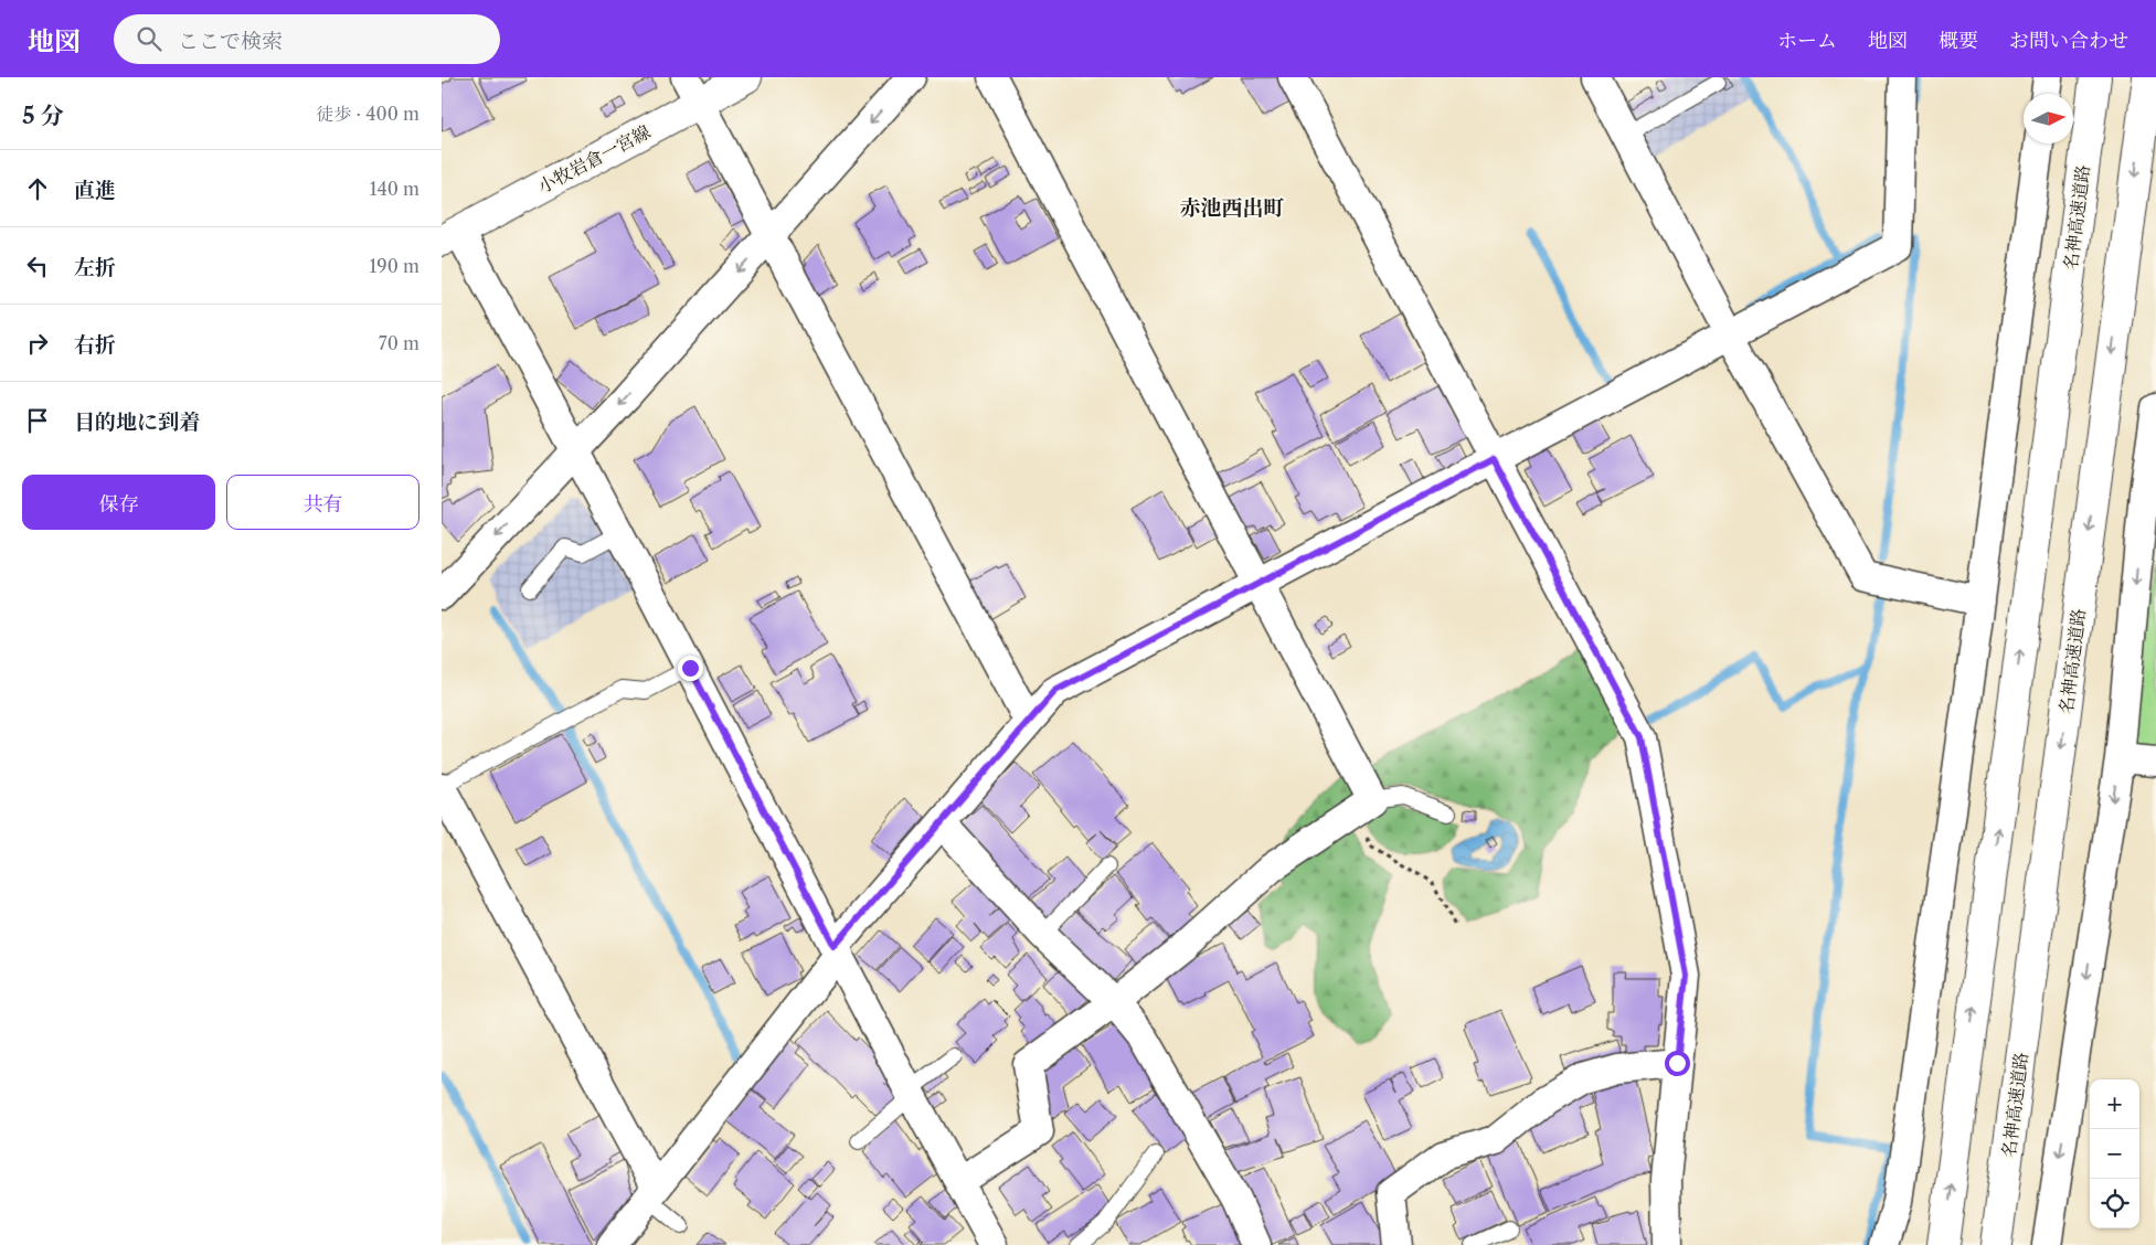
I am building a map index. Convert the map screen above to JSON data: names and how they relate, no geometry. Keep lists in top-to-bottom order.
{
  "streets": {
    "main road": ["小牧岩倉一宮線", "名神高速道路"]
  },
  "districts": ["赤池西出町"],
  "north": "right",
  "page": {
    "header": "地図",
    "search": "ここで検索",
    "nav": [
      "ホーム",
      "地図",
      "概要",
      "お問い合わせ"
    ],
    "heading": ["5 分", "徒歩 · 400 m"],
    "list": [
      ["直進", "140 m"],
      ["左折", "190 m"],
      ["右折", "70 m"],
      "目的地に到着"
    ],
    "buttons": ["保存", "共有"],
    "map_buttons": ["+", "−"]
  }
}
